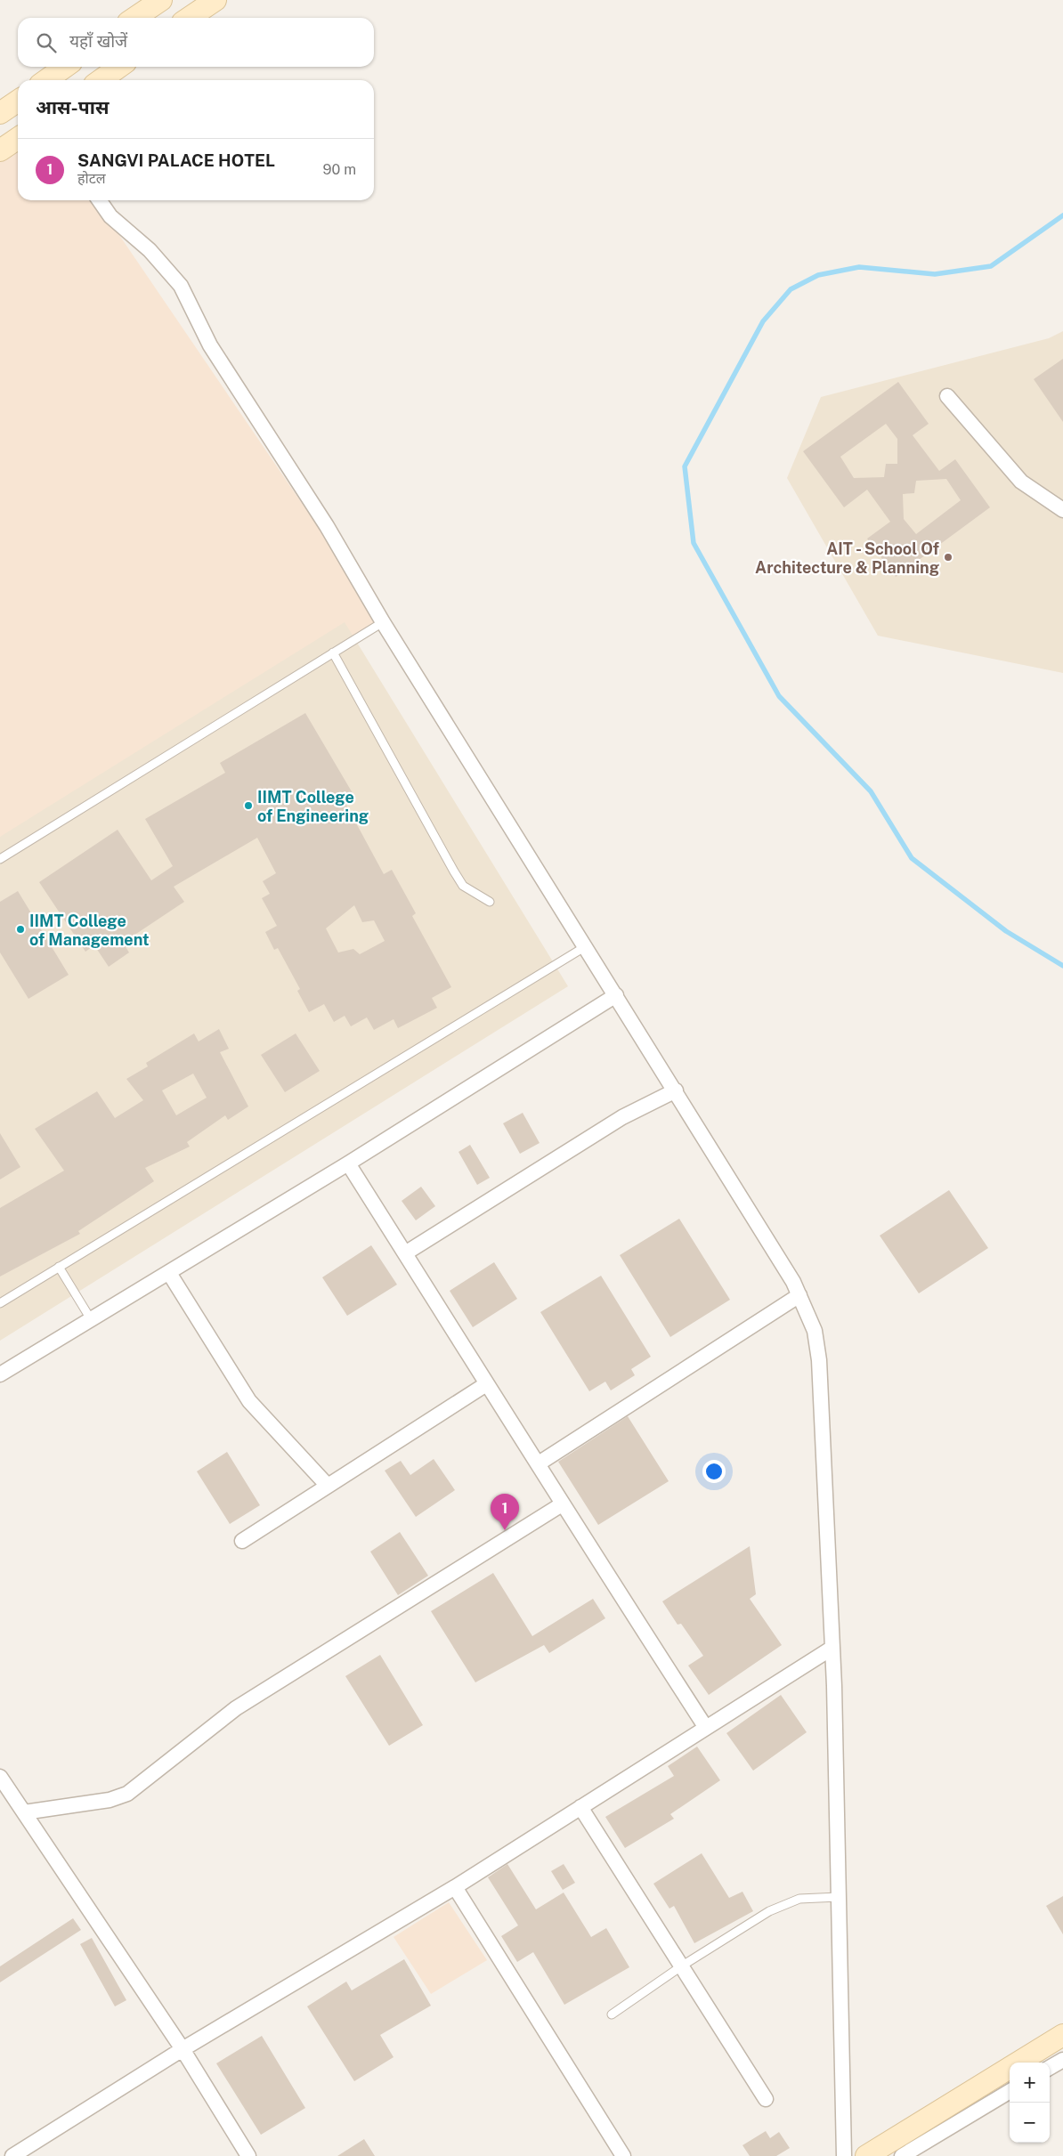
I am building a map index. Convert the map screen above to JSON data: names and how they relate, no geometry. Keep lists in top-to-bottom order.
{
  "places": ["AIT - School Of Architecture & Planning", "IIMT College of Engineering", "IIMT College of Management"],
  "page": {
    "search": "यहाँ खोजें",
    "heading": "आस-पास",
    "list": [
      {
        "mark": "1",
        "name": "SANGVI PALACE HOTEL",
        "note": "होटल",
        "value": "90 m"
      }
    ],
    "pins": "1",
    "map_buttons": ["+", "−"]
  }
}
